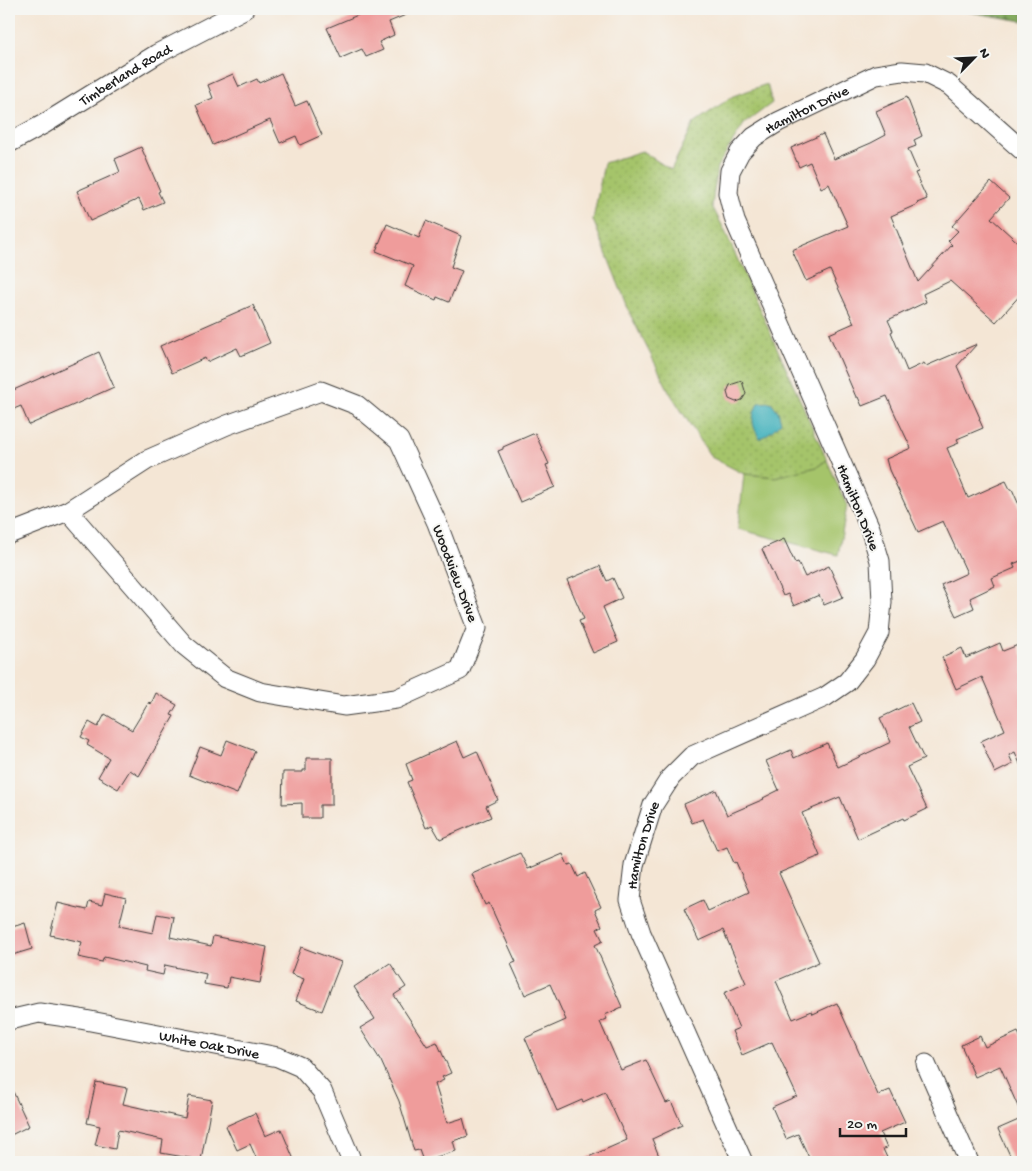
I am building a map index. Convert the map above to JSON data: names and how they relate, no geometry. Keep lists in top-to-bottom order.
{
  "streets": {
    "street": [
      "Timberland Road",
      "Hamilton Drive",
      "Woodview Drive",
      "White Oak Drive"
    ]
  },
  "scale_bar": "20 m",
  "north": "top right"
}
